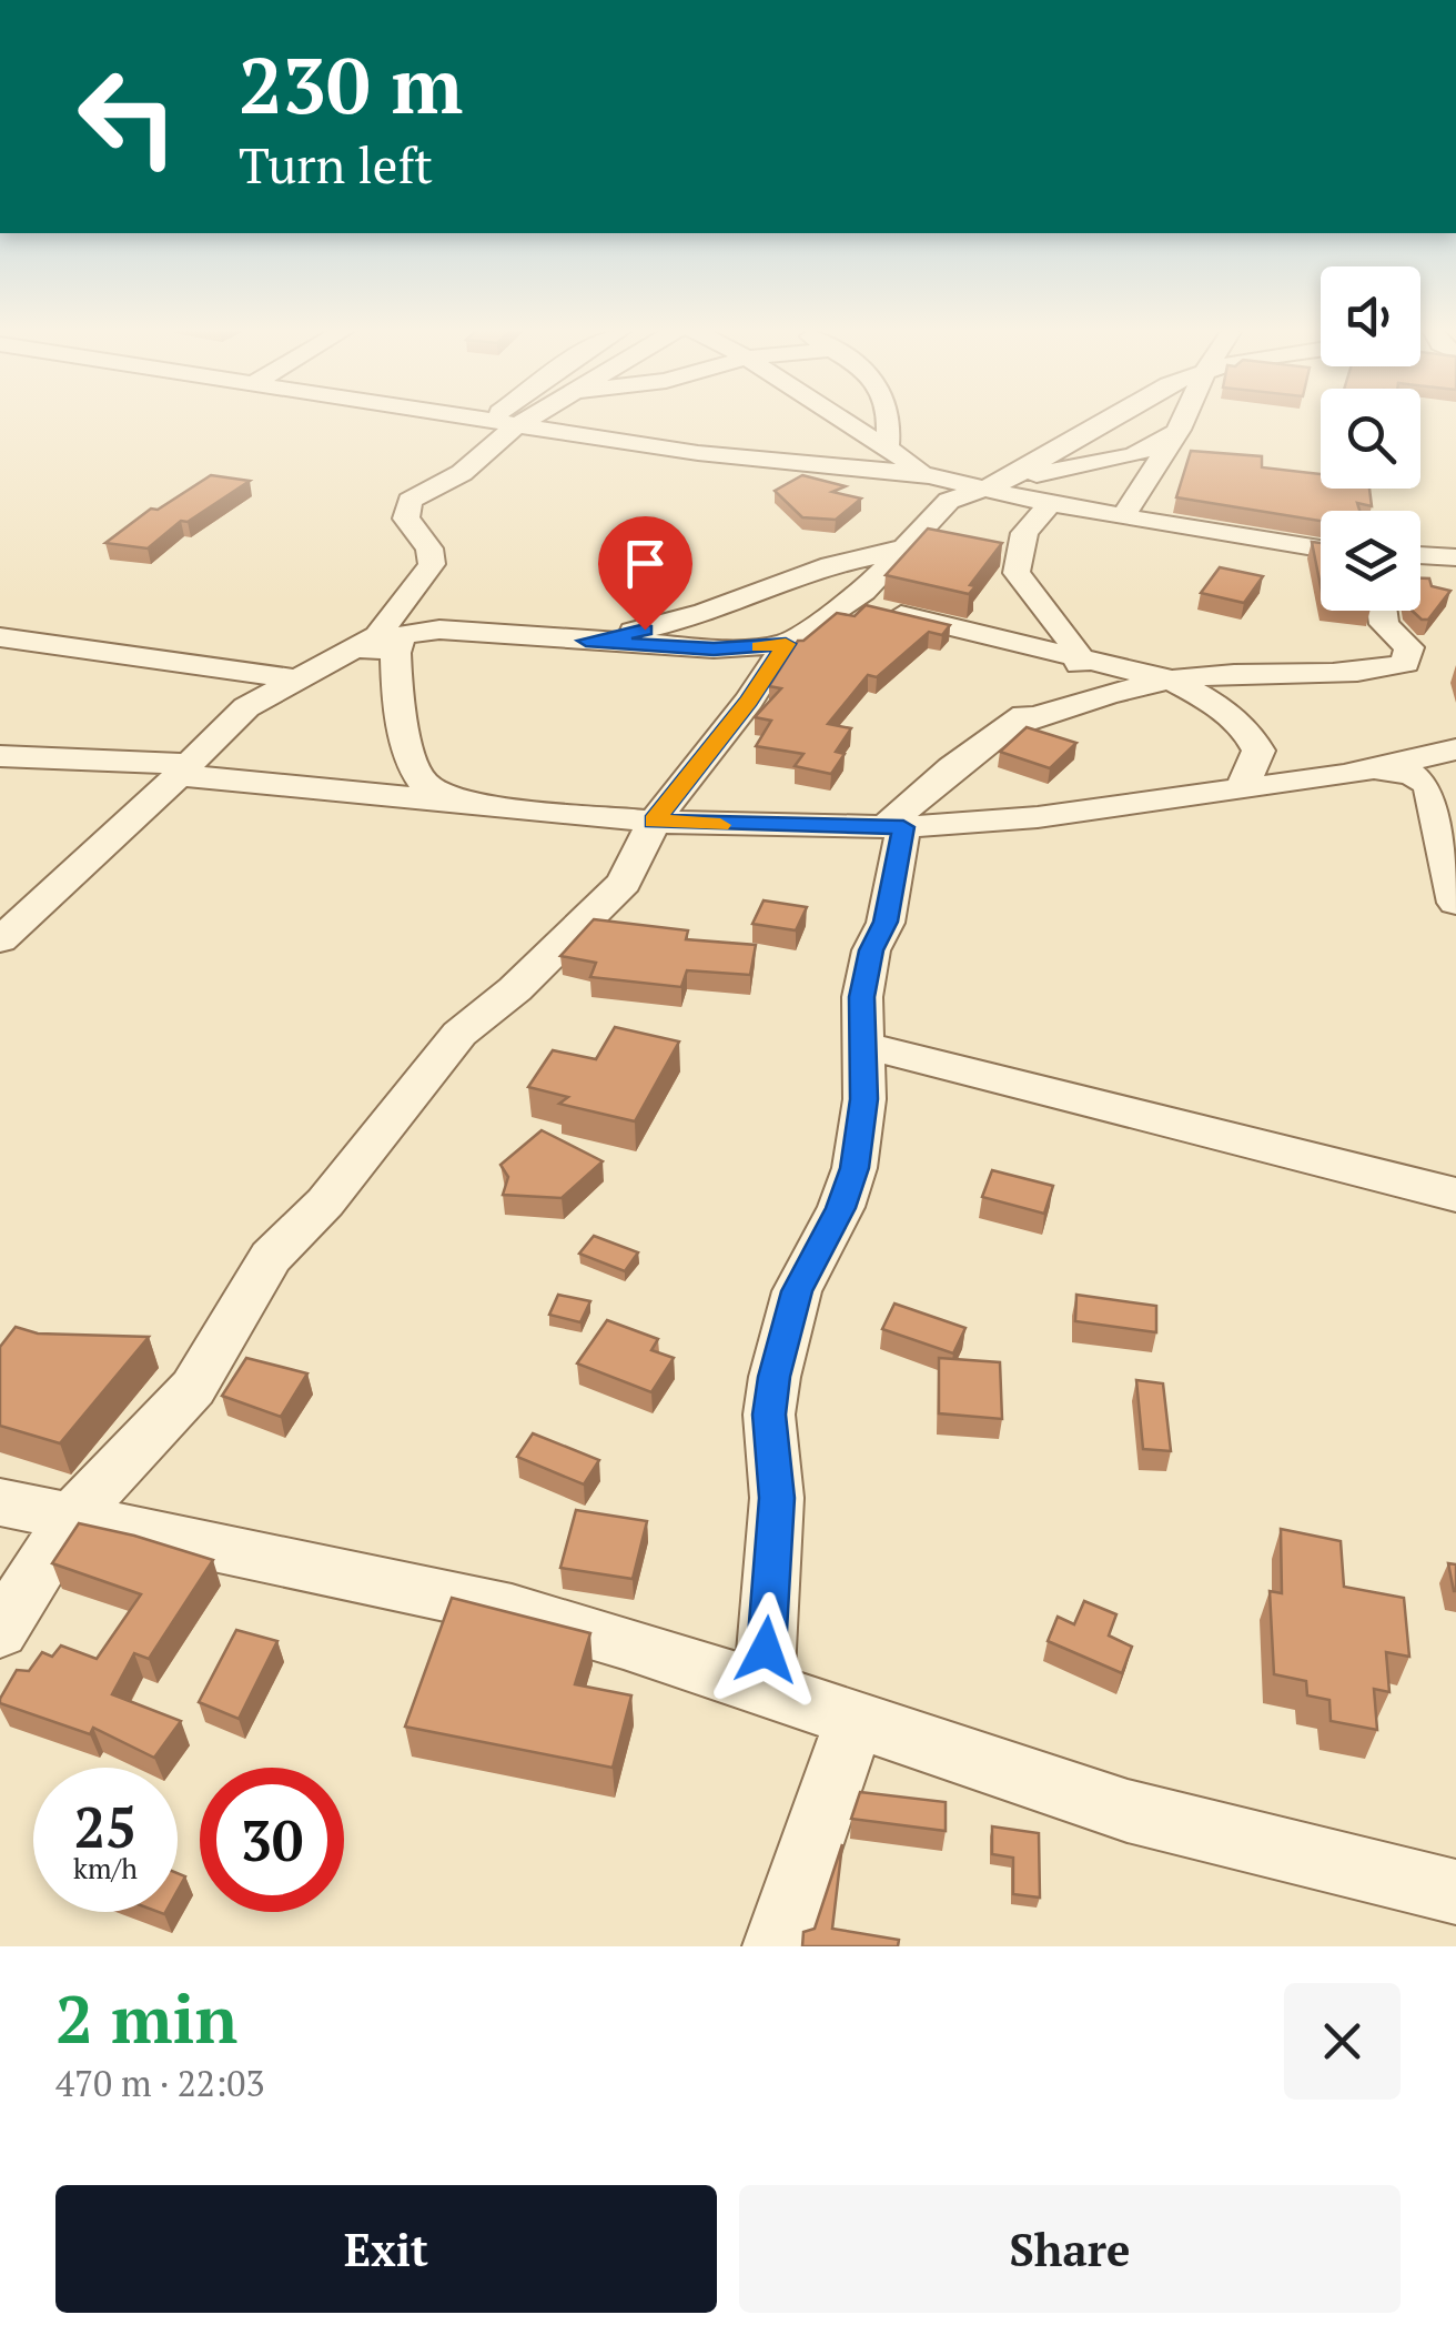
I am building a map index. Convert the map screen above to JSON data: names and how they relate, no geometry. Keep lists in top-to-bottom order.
{
  "page": {
    "turn": ["230 m", "Turn left"],
    "speed": "25 km/h",
    "limit": "30",
    "heading": ["2 min", "470 m · 22:03"],
    "buttons": ["Exit", "Share"]
  }
}
